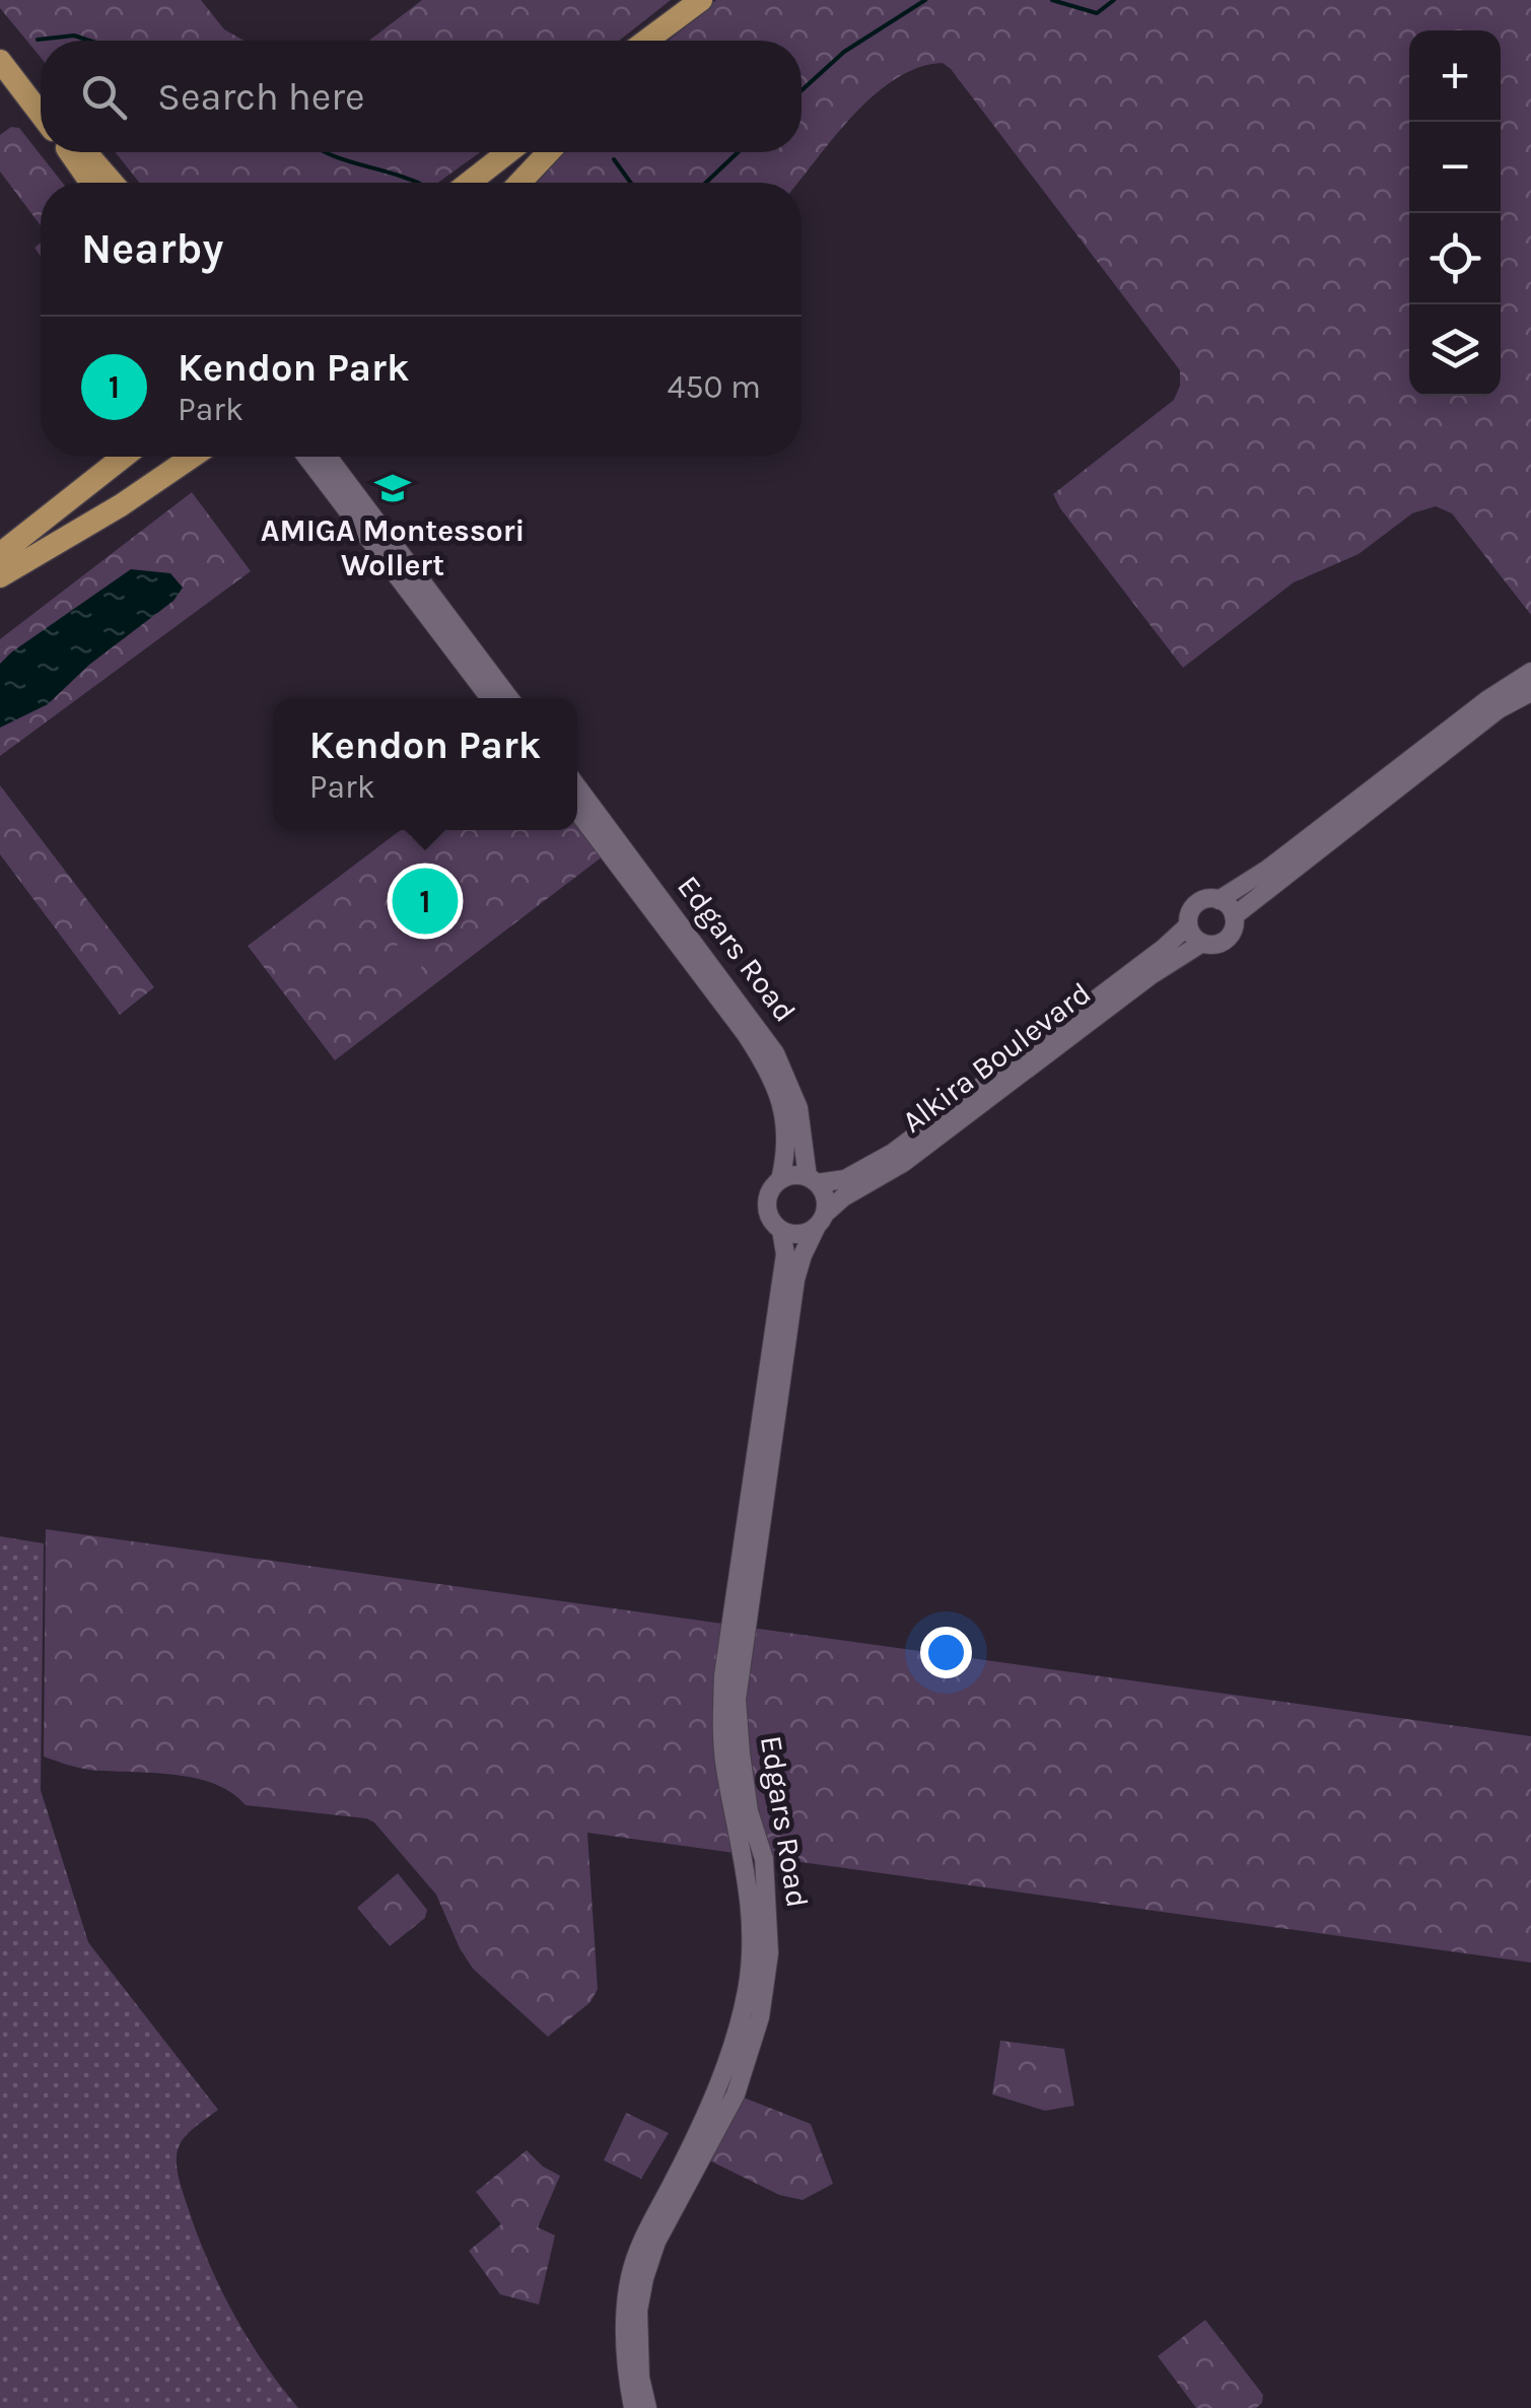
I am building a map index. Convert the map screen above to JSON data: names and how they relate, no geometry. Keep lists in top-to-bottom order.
{
  "streets": {
    "street": ["Edgars Road", "Alkira Boulevard"]
  },
  "crossings": [
    ["Edgars Road", "Alkira Boulevard"]
  ],
  "places": {
    "school or university": ["AMIGA Montessori Wollert"]
  },
  "page": {
    "map_buttons": ["+", "−"],
    "search": "Search here",
    "heading": "Nearby",
    "list": [
      {
        "mark": "1",
        "name": "Kendon Park",
        "note": "Park",
        "value": "450 m"
      }
    ],
    "popup": ["Kendon Park", "Park"],
    "pins": "1"
  }
}
